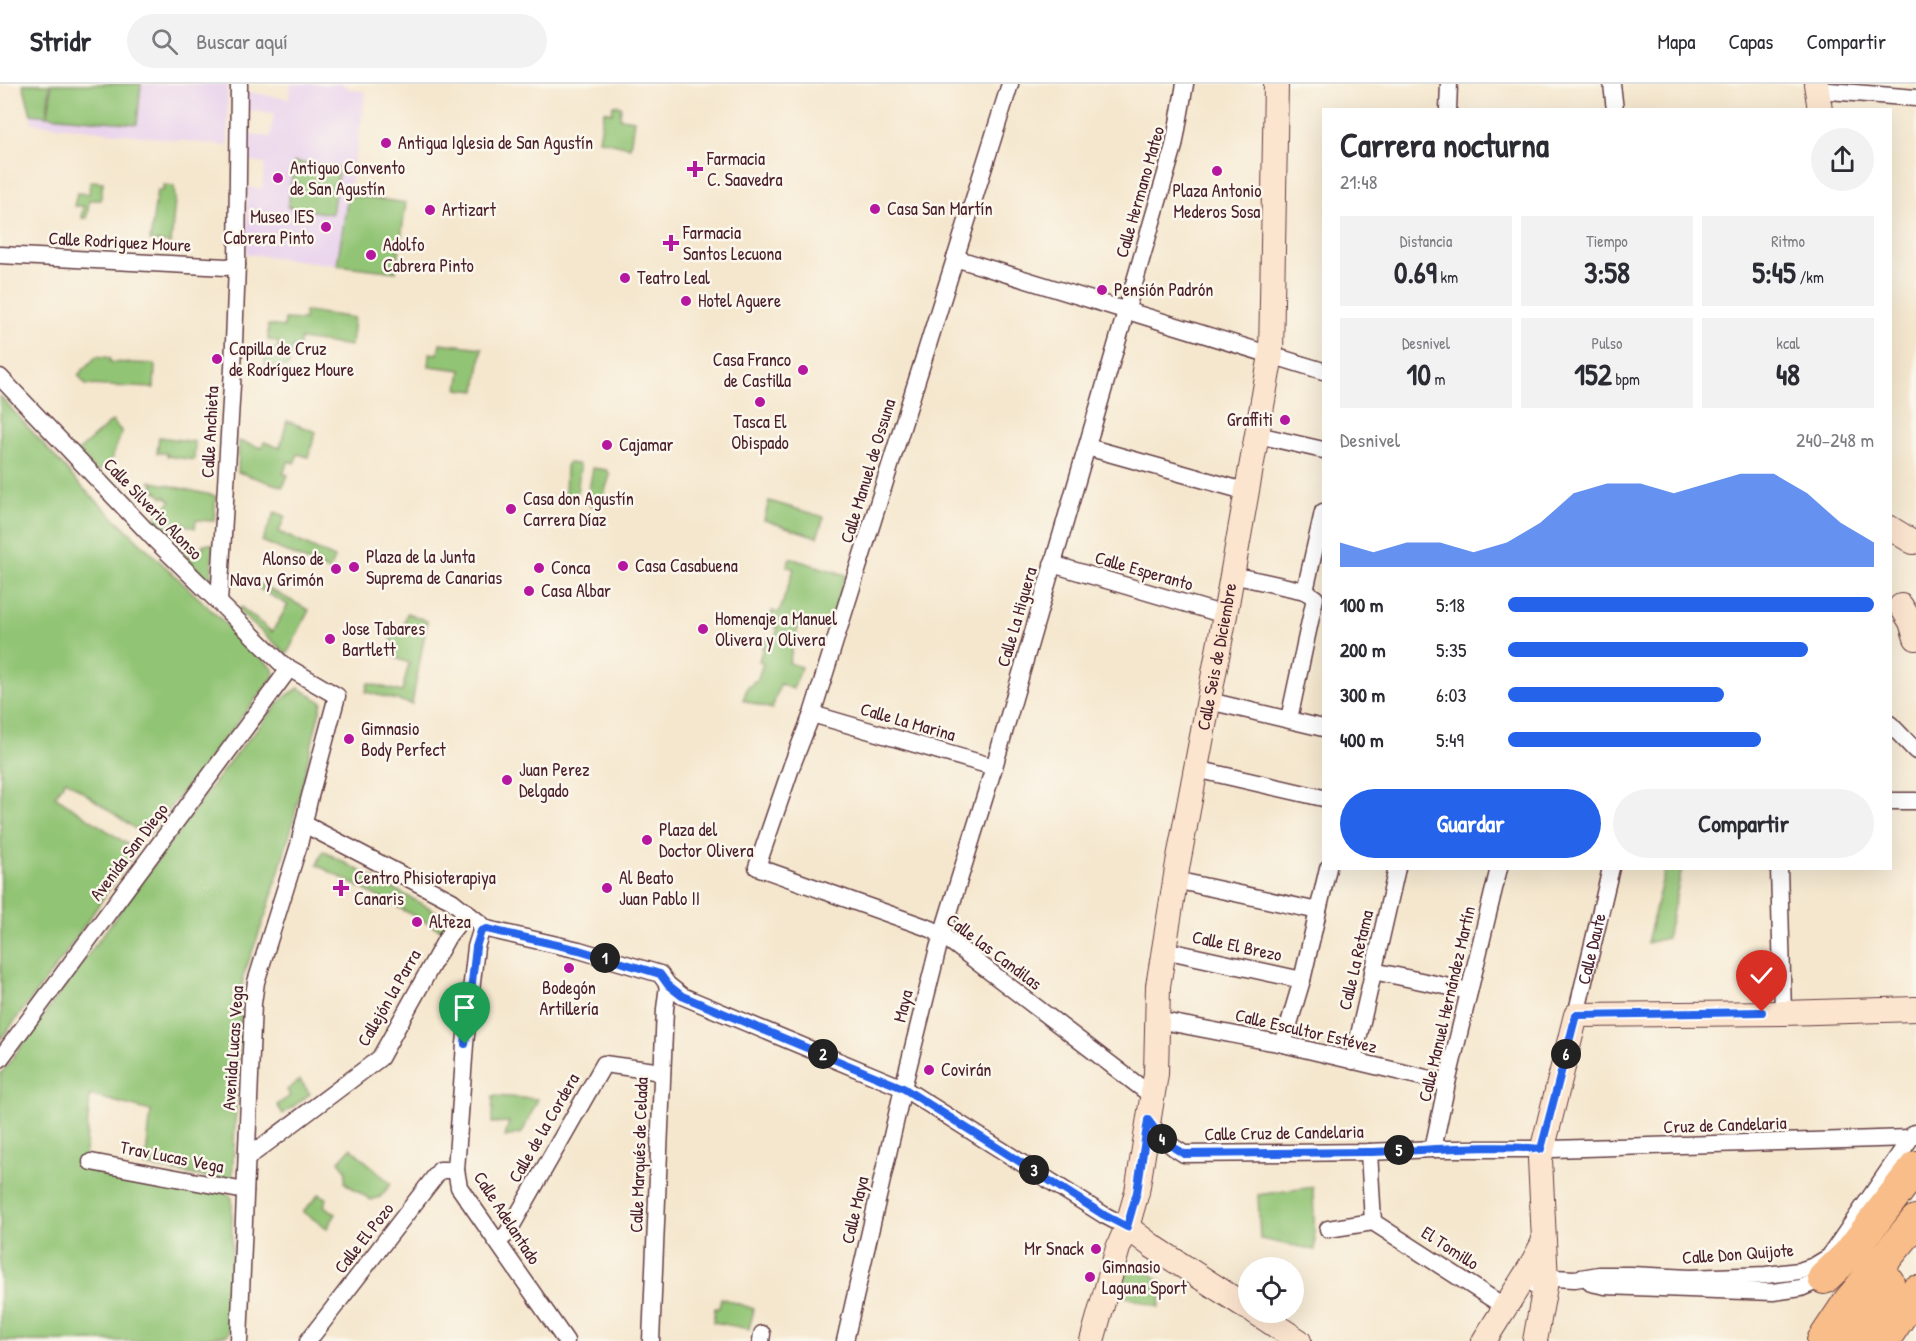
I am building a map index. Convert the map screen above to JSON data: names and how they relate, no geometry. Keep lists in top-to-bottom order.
{
  "streets": {
    "street": [
      "Calle Hermano Mateo",
      "Calle Rodriguez Moure",
      "Calle Anchieta",
      "Calle Manuel de Ossuna",
      "Calle Silverio Alonso",
      "Calle Esperanto",
      "Calle La Higuera",
      "Calle Seis de Diciembre",
      "Calle La Marina",
      "Avenida San Diego",
      "Calle El Brezo",
      "Calle Daute",
      "Calle las Candilas",
      "Calle La Retama",
      "Callejón la Parra",
      "Calle Manuel Hernández Martín",
      "Maya",
      "Calle Escultor Estévez",
      "Avenida Lucas Vega",
      "Cruz de Candelaria",
      "Calle de la Cordera",
      "Calle Cruz de Candelaria",
      "Calle Marqués de Celada",
      "Trav Lucas Vega",
      "Calle Maya",
      "Calle Adelantado",
      "Calle El Pozo",
      "El Tomillo",
      "Calle Don Quijote"
    ]
  },
  "crossings": [
    ["Calle Hermano Mateo", "Calle La Higuera"],
    ["Calle Rodriguez Moure", "Calle Anchieta"],
    ["Calle Anchieta", "Calle Silverio Alonso"],
    ["Calle Manuel de Ossuna", "Calle La Marina"],
    ["Calle Manuel de Ossuna", "Calle las Candilas"],
    ["Calle Silverio Alonso", "Avenida San Diego"],
    ["Calle Silverio Alonso", "Avenida Lucas Vega"],
    ["Calle Esperanto", "Calle La Higuera"],
    ["Calle Esperanto", "Calle Seis de Diciembre"],
    ["Calle La Higuera", "Calle La Marina"],
    ["Calle La Higuera", "Calle las Candilas"],
    ["Calle La Higuera", "Maya"],
    ["Calle Seis de Diciembre", "Calle El Brezo"],
    ["Calle Seis de Diciembre", "Calle las Candilas"],
    ["Calle Seis de Diciembre", "Calle Escultor Estévez"],
    ["Calle Seis de Diciembre", "Calle Cruz de Candelaria"],
    ["Calle Daute", "Cruz de Candelaria"],
    ["Calle Daute", "Calle Cruz de Candelaria"],
    ["Calle Daute", "Calle Don Quijote"],
    ["Calle las Candilas", "Maya"],
    ["Calle La Retama", "Calle Escultor Estévez"],
    ["Callejón la Parra", "Avenida Lucas Vega"],
    ["Calle Manuel Hernández Martín", "Calle Escultor Estévez"],
    ["Calle Manuel Hernández Martín", "Calle Cruz de Candelaria"],
    ["Maya", "Calle Maya"],
    ["Avenida Lucas Vega", "Trav Lucas Vega"],
    ["Cruz de Candelaria", "Calle Cruz de Candelaria"],
    ["Cruz de Candelaria", "Calle Don Quijote"],
    ["Calle de la Cordera", "Calle Marqués de Celada"],
    ["Calle de la Cordera", "Calle Adelantado"],
    ["Calle Adelantado", "Calle El Pozo"],
    ["El Tomillo", "Calle Don Quijote"]
  ],
  "places": {
    "other": [
      "Antigua Iglesia de San Agustín",
      "Plaza Antonio Mederos Sosa",
      "Antiguo Convento de San Agustín",
      "Casa San Martín",
      "Artizart",
      "Museo IES Cabrera Pinto",
      "Adolfo Cabrera Pinto",
      "Teatro Leal",
      "Pensión Padrón",
      "Hotel Aguere",
      "Capilla de Cruz de Rodríguez Moure",
      "Casa Franco de Castilla",
      "Tasca El Obispado",
      "Graffiti",
      "Cajamar",
      "Casa don Agustín Carrera Díaz",
      "Casa Casabuena",
      "Plaza de la Junta Suprema de Canarias",
      "Conca",
      "Alonso de Nava y Grimón",
      "Casa Albar",
      "Homenaje a Manuel Olivera y Olivera",
      "Jose Tabares Bartlett",
      "Gimnasio Body Perfect",
      "Juan Perez Delgado",
      "Plaza del Doctor Olivera",
      "Al Beato Juan Pablo II",
      "Alteza",
      "Bodegón Artillería",
      "Covirán",
      "Mr Snack",
      "Gimnasio Laguna Sport"
    ],
    "health": ["Farmacia C. Saavedra", "Farmacia Santos Lecuona", "Centro Phisioterapiya Canaris"]
  },
  "page": {
    "header": "Stridr",
    "search": "Buscar aquí",
    "nav": ["Mapa", "Capas", "Compartir"],
    "heading": ["Carrera nocturna", "21:48"],
    "stats": [
      ["Distancia", "0.69 km"],
      ["Tiempo", "3:58"],
      ["Ritmo", "5:45 /km"],
      ["Desnivel", "10 m"],
      ["Pulso", "152 bpm"],
      ["kcal", "48"]
    ],
    "chart": ["Desnivel", "240–248 m"],
    "list": [
      {
        "name": "100 m",
        "note": "5:18"
      },
      {
        "name": "200 m",
        "note": "5:35"
      },
      {
        "name": "300 m",
        "note": "6:03"
      },
      {
        "name": "400 m",
        "note": "5:49"
      }
    ],
    "buttons": ["Guardar", "Compartir"],
    "pins": [
      "1",
      "2",
      "6",
      "4",
      "5",
      "3"
    ]
  }
}
